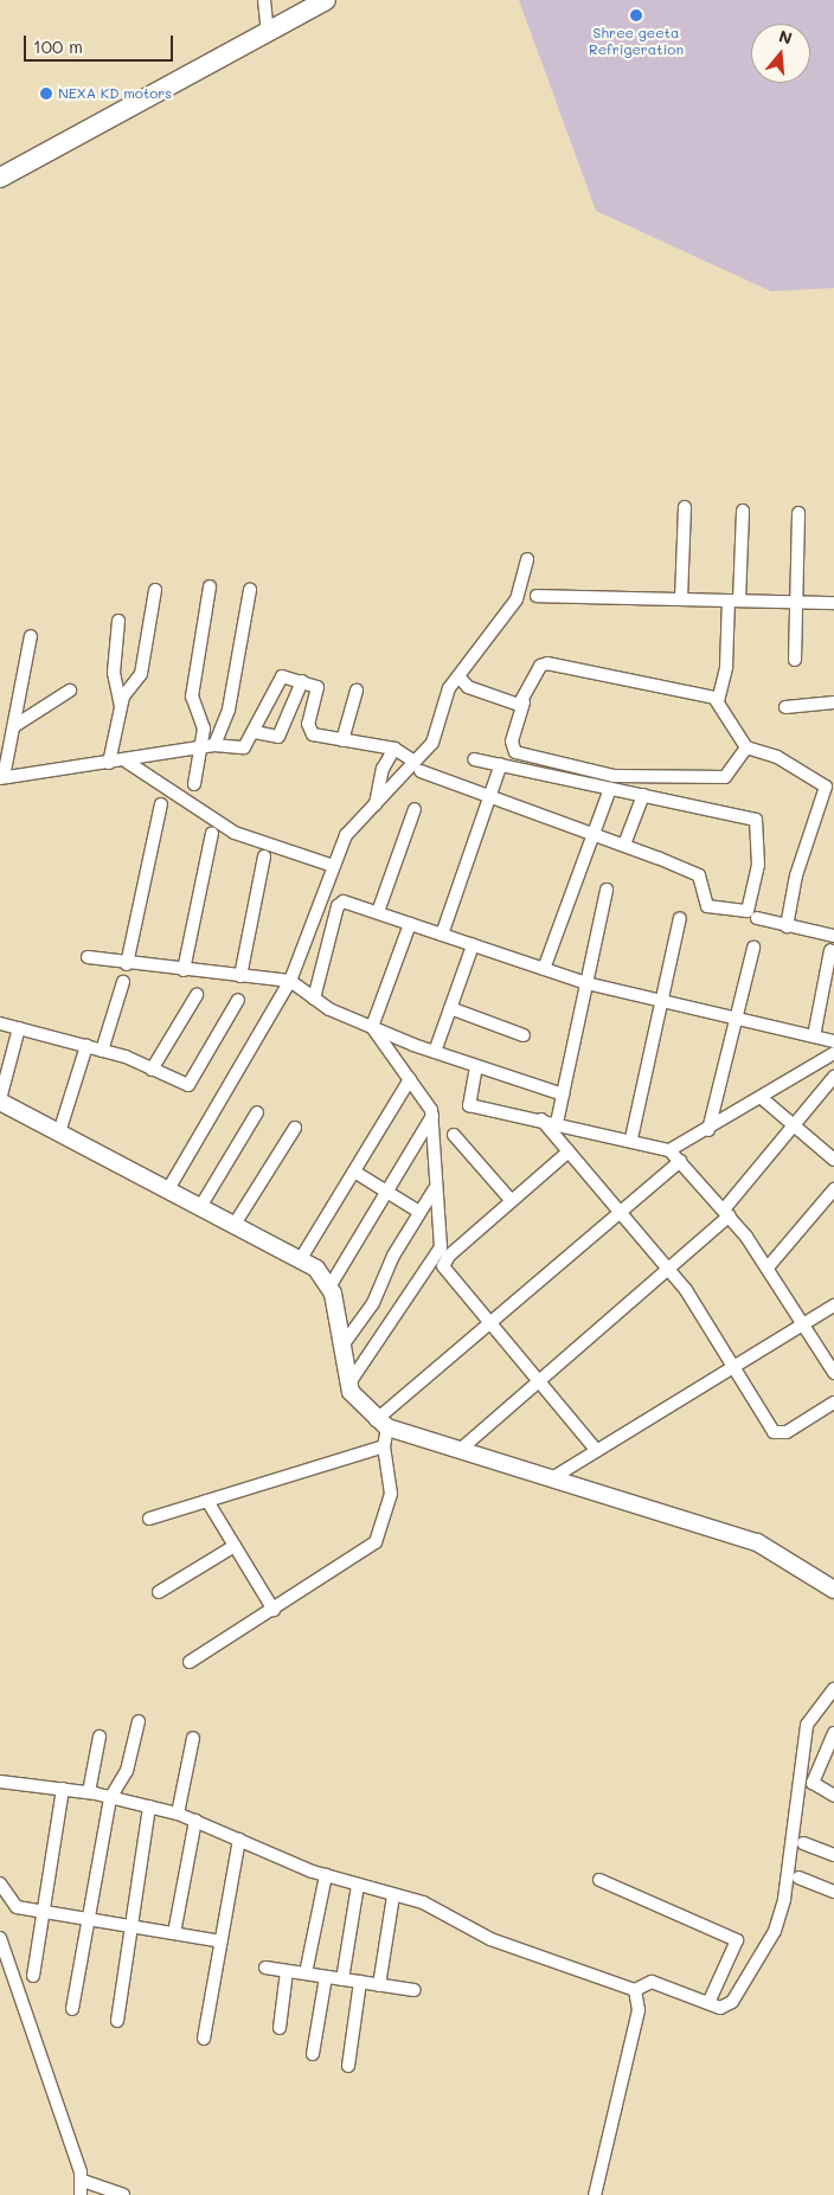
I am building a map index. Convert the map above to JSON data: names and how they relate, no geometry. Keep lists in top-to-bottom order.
{
  "places": ["Shree geeta Refrigeration", "NEXA KD motors"],
  "scale_bar": "100 m",
  "north": "top"
}
